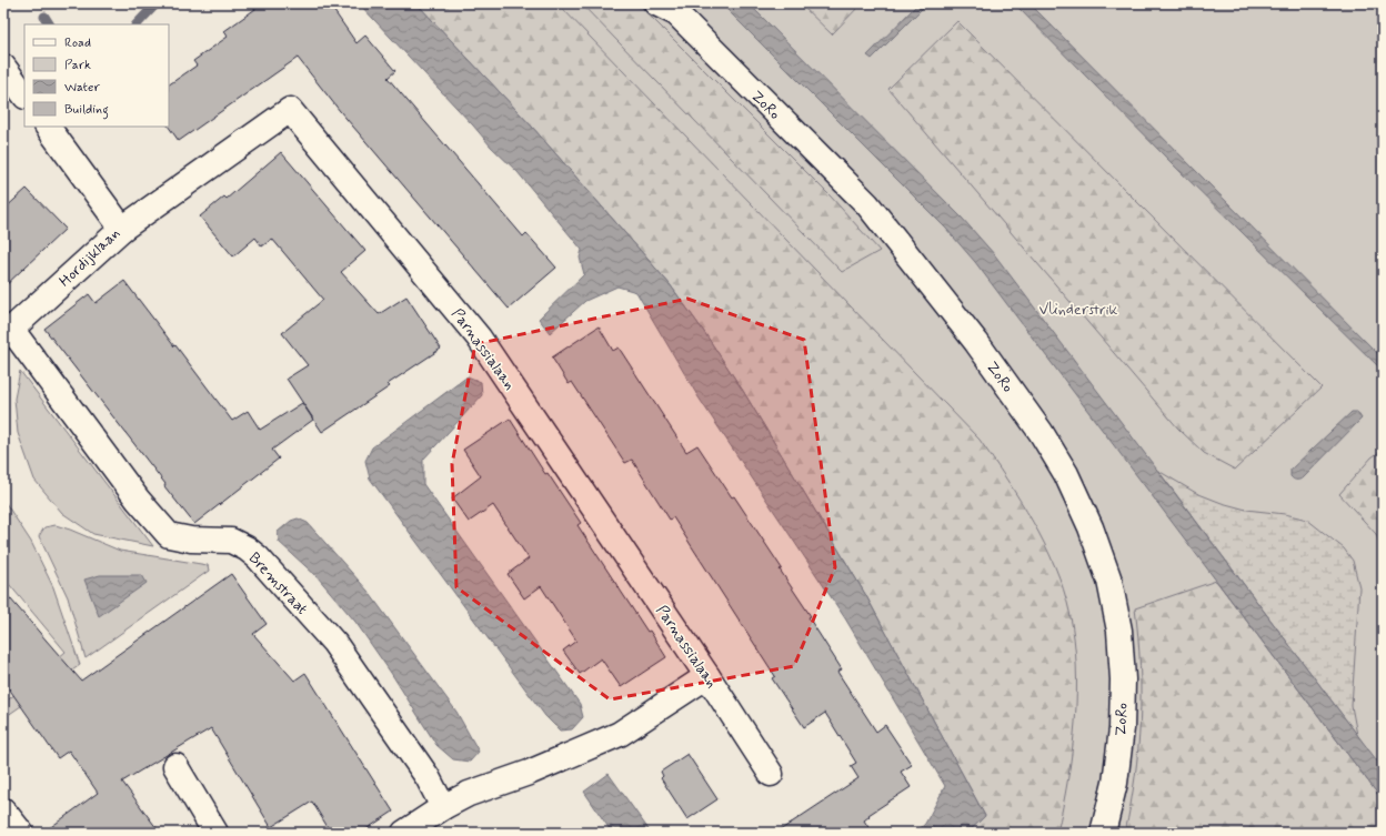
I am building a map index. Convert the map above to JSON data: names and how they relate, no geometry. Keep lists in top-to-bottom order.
{
  "streets": {
    "street": [
      "ZoRo",
      "Hordijklaan",
      "Parnassialaan",
      "Bremstraat"
    ]
  },
  "crossings": [
    ["Hordijklaan", "Parnassialaan"],
    ["Hordijklaan", "Bremstraat"]
  ],
  "parks": ["Vlinderstrik"],
  "legend": [
    "Road",
    "Park",
    "Water",
    "Building"
  ]
}
